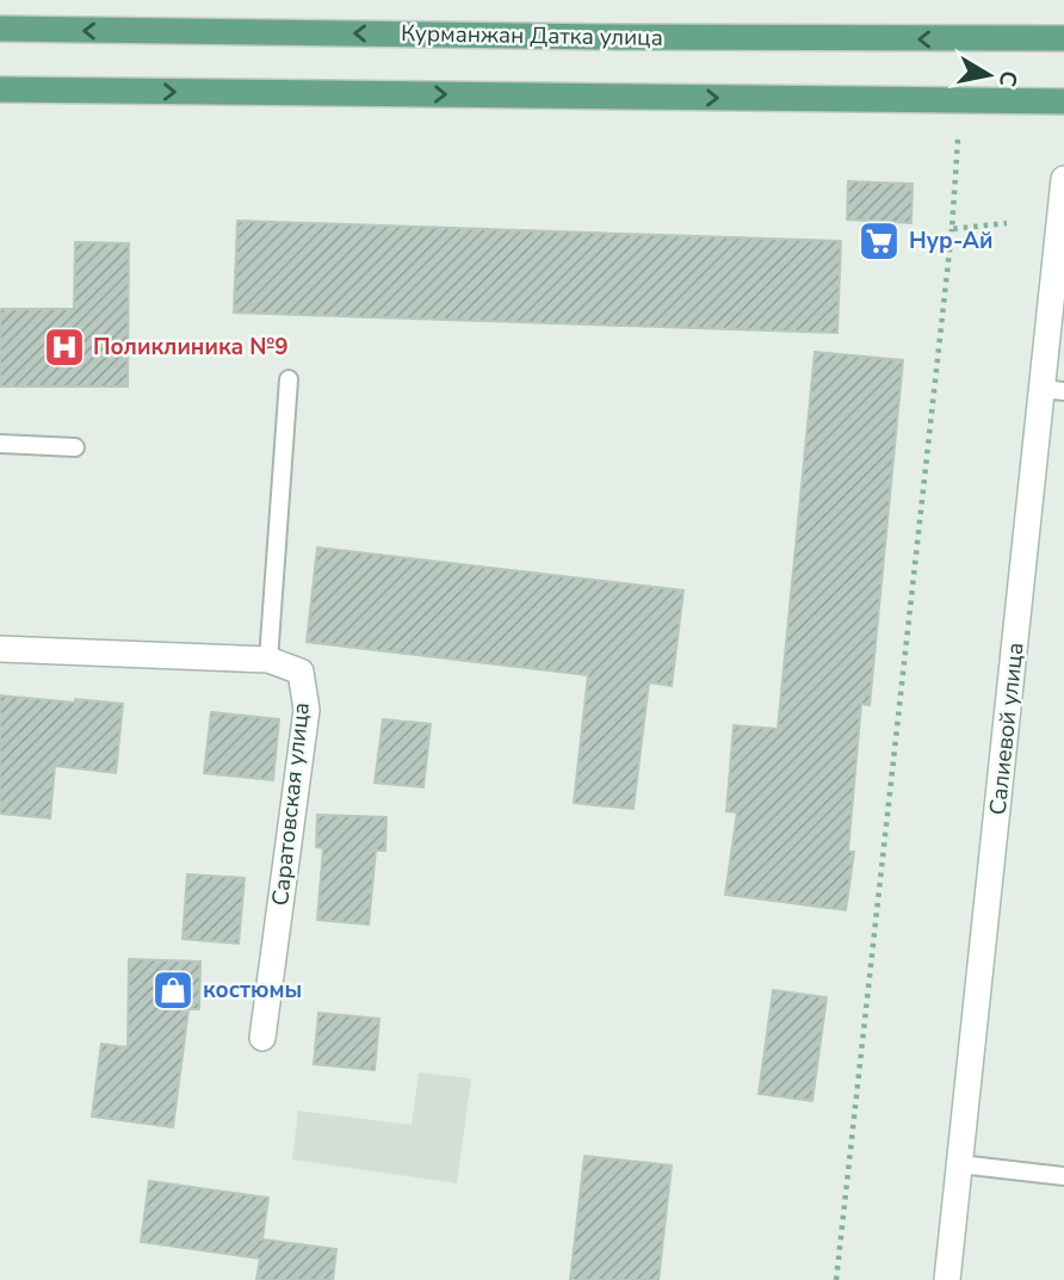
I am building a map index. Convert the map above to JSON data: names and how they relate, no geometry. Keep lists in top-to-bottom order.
{
  "streets": {
    "main road": ["Курманжан Датка улица", "Салиевой улица", "Саратовская улица"]
  },
  "places": {
    "supermarket": ["Нур-Ай"],
    "hospital": ["Поликлиника №9"],
    "shop": ["костюмы"]
  },
  "north": "right"
}
